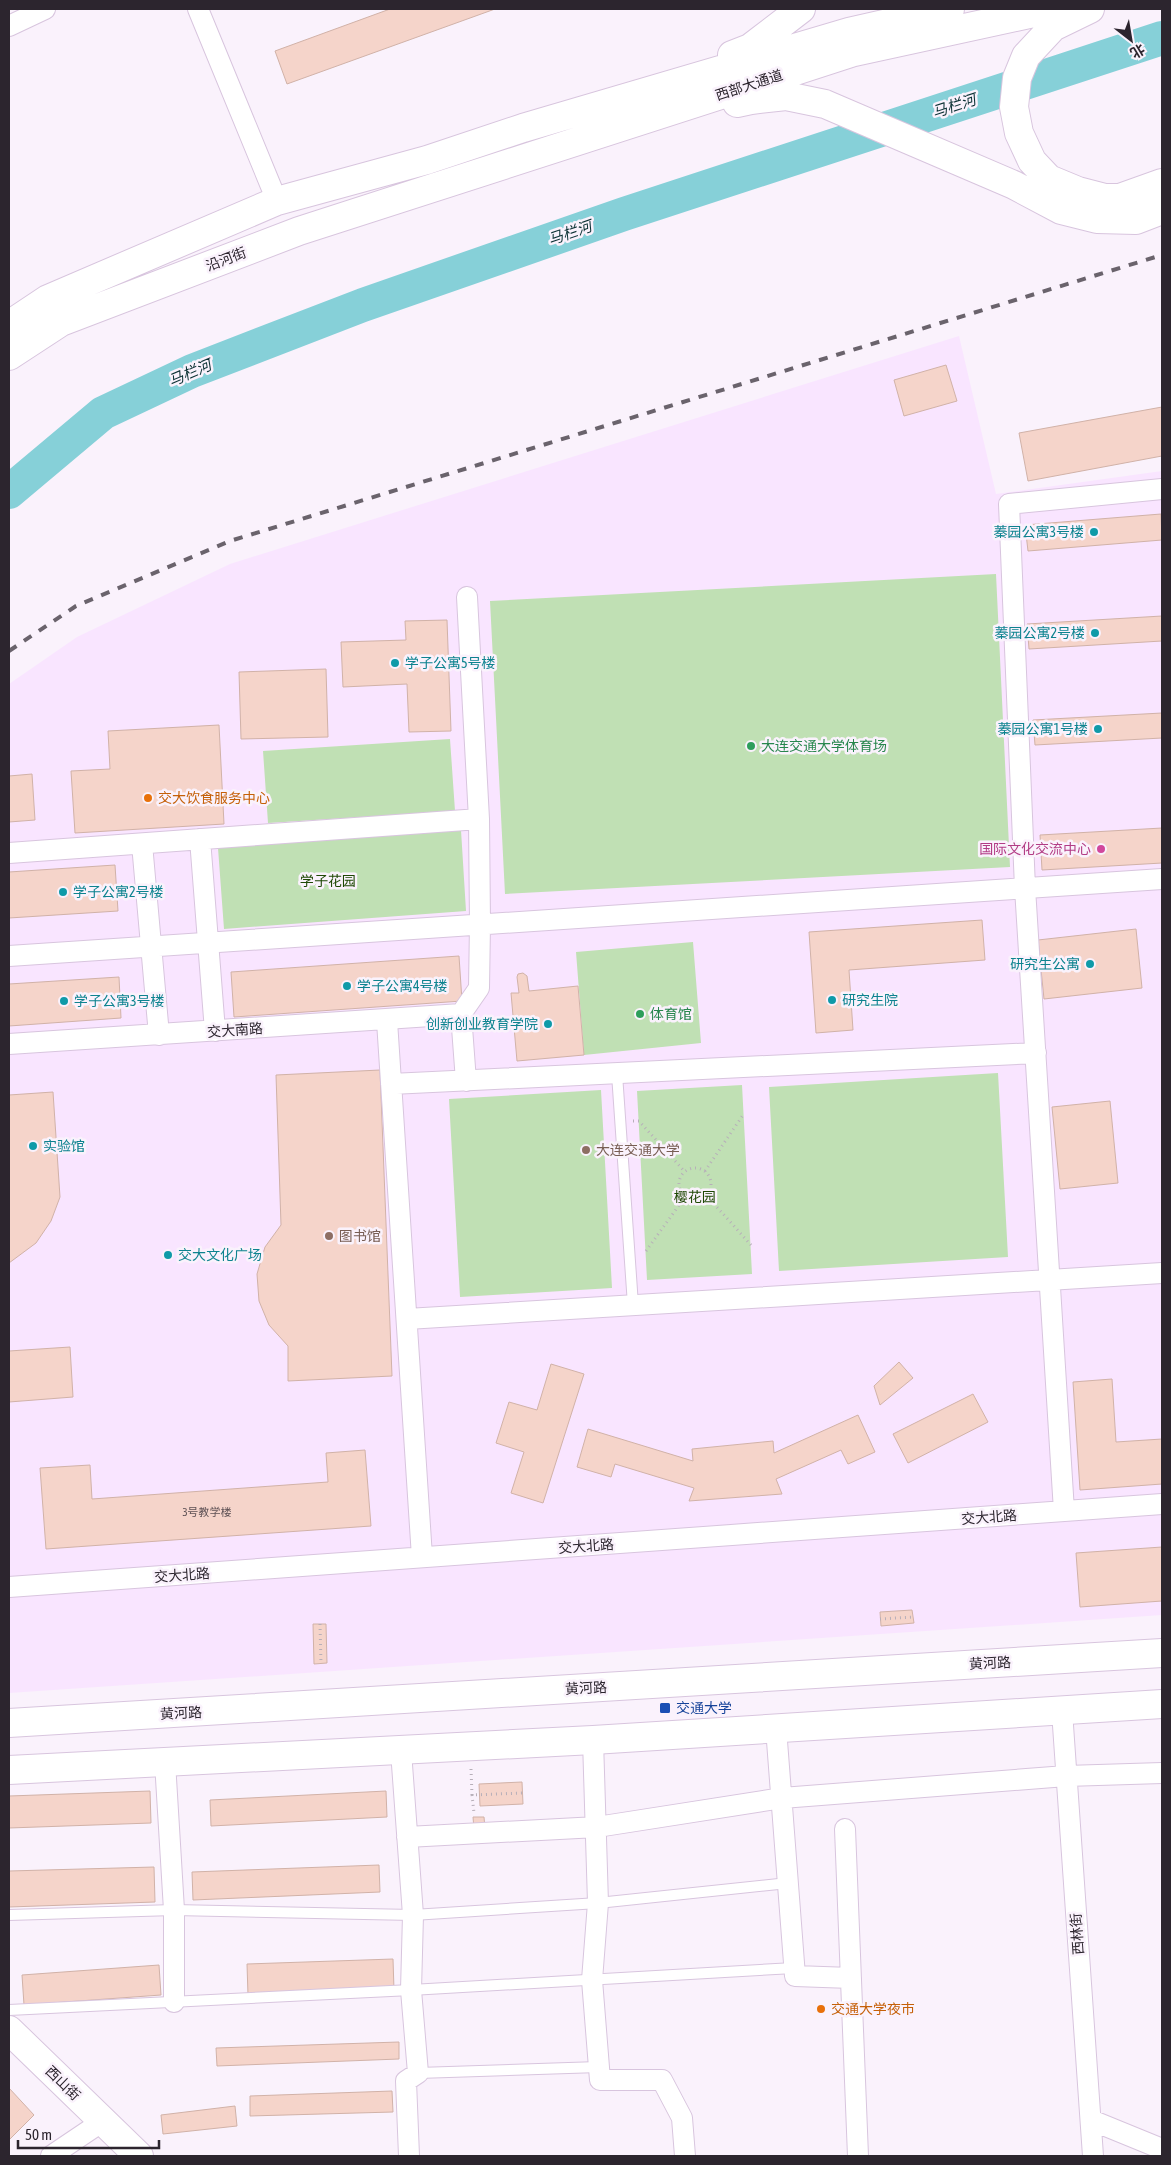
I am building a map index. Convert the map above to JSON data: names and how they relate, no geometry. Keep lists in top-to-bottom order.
{
  "streets": {
    "main road": [
      "西部大通道",
      "沿河街",
      "黄河路",
      "西山街"
    ],
    "street": ["交大南路", "交大北路", "西林街"]
  },
  "crossings": [
    ["西部大通道", "沿河街"]
  ],
  "water": ["马栏河"],
  "parks": ["学子花园", "樱花园"],
  "places": {
    "other": [
      "蓁园公寓3号楼",
      "蓁园公寓2号楼",
      "学子公寓5号楼",
      "蓁园公寓1号楼",
      "大连交通大学体育场",
      "交大饮食服务中心",
      "国际文化交流中心",
      "学子公寓2号楼",
      "研究生公寓",
      "学子公寓4号楼",
      "研究生院",
      "学子公寓3号楼",
      "体育馆",
      "创新创业教育学院",
      "实验馆",
      "大连交通大学",
      "图书馆",
      "交大文化广场",
      "交通大学夜巿"
    ],
    "transit": ["交通大学"]
  },
  "house_numbers": ["3号教学楼"],
  "scale_bar": "50 m",
  "north": "bottom right"
}
